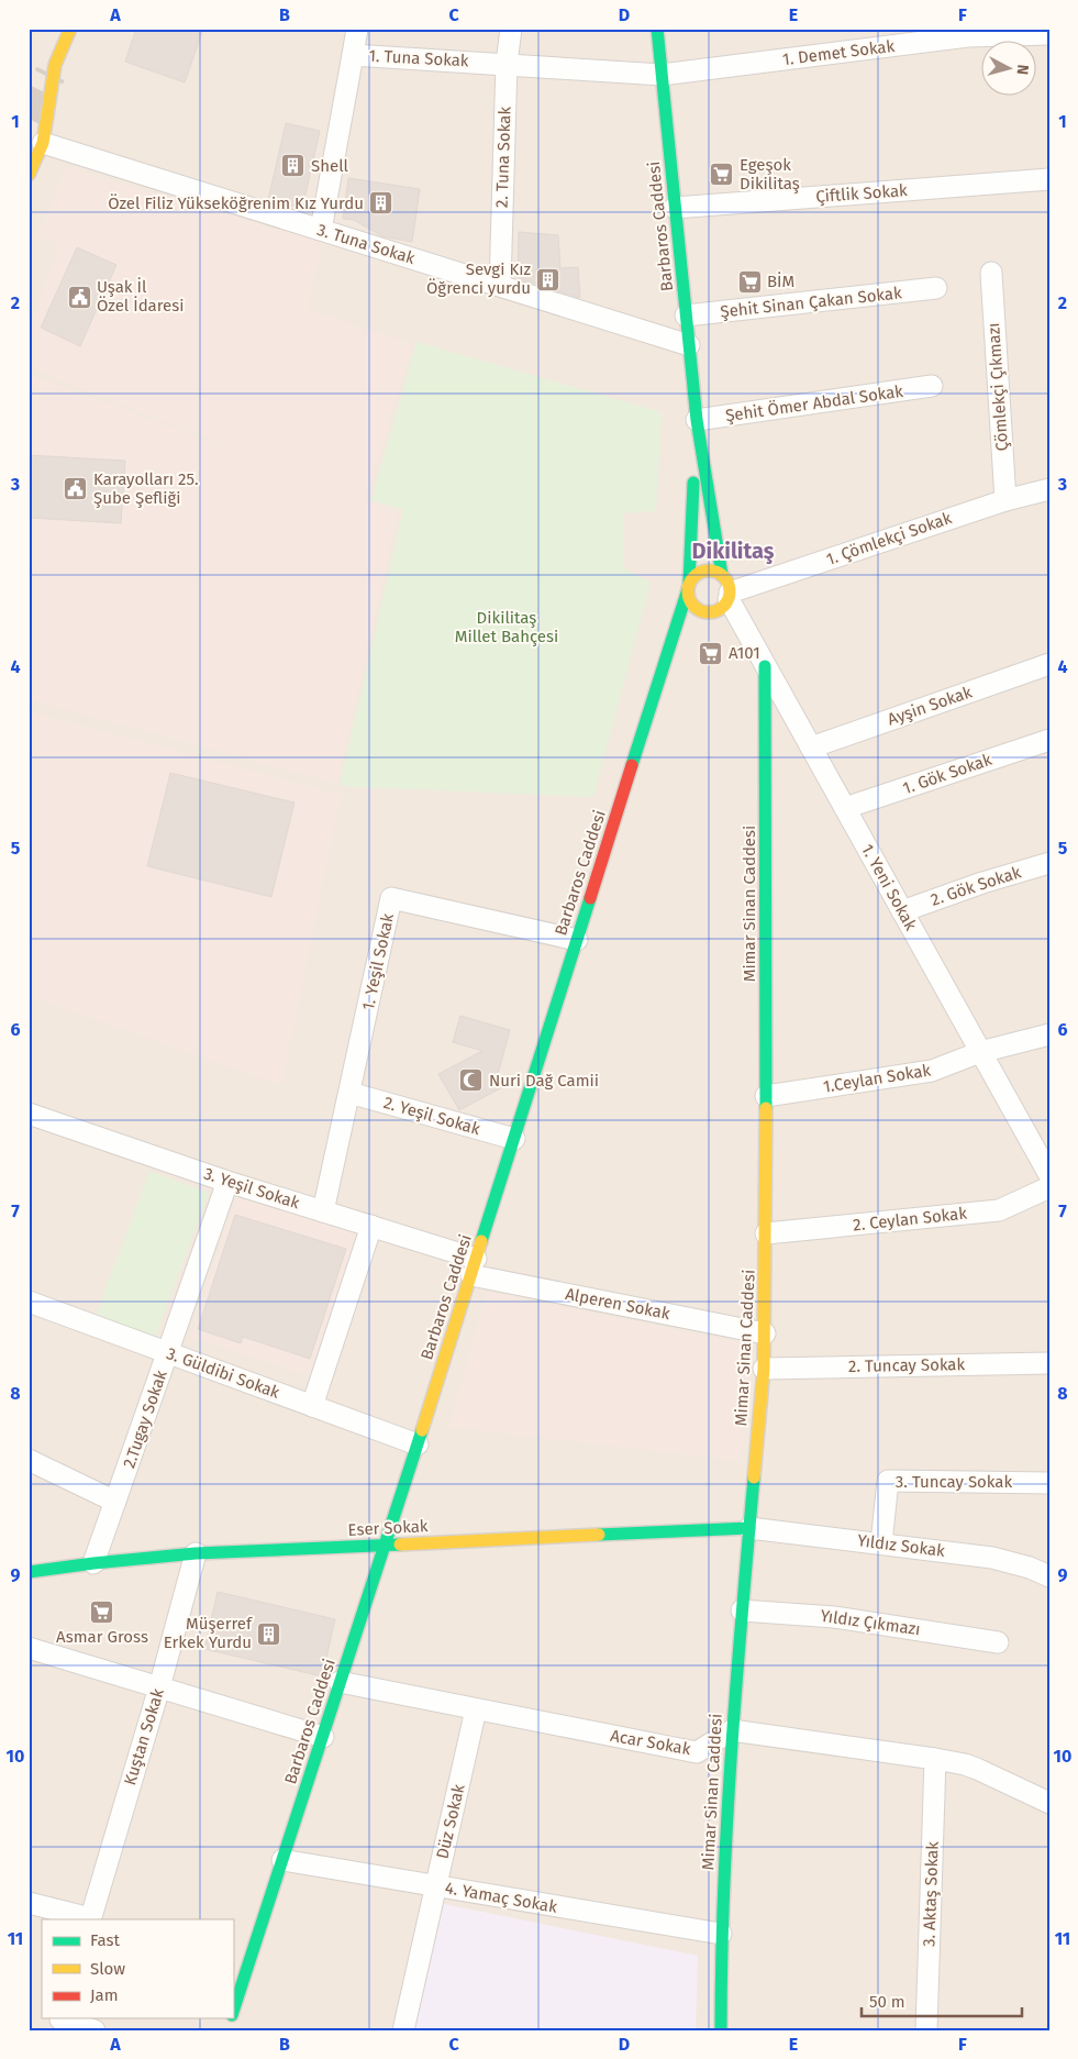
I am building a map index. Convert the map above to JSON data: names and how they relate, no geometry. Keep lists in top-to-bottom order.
{
  "streets": {
    "main road": ["Barbaros Caddesi", "Mimar Sinan Caddesi", "Eser Sokak"],
    "street": [
      "1. Demet Sokak",
      "1. Tuna Sokak",
      "2. Tuna Sokak",
      "Çiftlik Sokak",
      "3. Tuna Sokak",
      "Şehit Sinan Çakan Sokak",
      "Çömlekçi Çıkmazı",
      "Şehit Ömer Abdal Sokak",
      "1. Çömlekçi Sokak",
      "Ayşin Sokak",
      "1. Gök Sokak",
      "2. Gök Sokak",
      "1. Yeni Sokak",
      "1. Yeşil Sokak",
      "1.Ceylan Sokak",
      "2. Yeşil Sokak",
      "3. Yeşil Sokak",
      "2. Ceylan Sokak",
      "Alperen Sokak",
      "2. Tuncay Sokak",
      "3. Güldibi Sokak",
      "2.Tugay Sokak",
      "3. Tuncay Sokak",
      "Yıldız Sokak",
      "Yıldız Çıkmazı",
      "Kuştan Sokak",
      "Acar Sokak",
      "Düz Sokak",
      "3. Aktaş Sokak",
      "4. Yamaç Sokak"
    ]
  },
  "crossings": [
    ["1. Demet Sokak", "1. Tuna Sokak"],
    ["1. Demet Sokak", "Barbaros Caddesi"],
    ["1. Tuna Sokak", "2. Tuna Sokak"],
    ["1. Tuna Sokak", "Barbaros Caddesi"],
    ["1. Tuna Sokak", "3. Tuna Sokak"],
    ["2. Tuna Sokak", "3. Tuna Sokak"],
    ["Çiftlik Sokak", "Barbaros Caddesi"],
    ["Barbaros Caddesi", "3. Tuna Sokak"],
    ["Barbaros Caddesi", "Şehit Sinan Çakan Sokak"],
    ["Barbaros Caddesi", "Şehit Ömer Abdal Sokak"],
    ["Barbaros Caddesi", "1. Çömlekçi Sokak"],
    ["Barbaros Caddesi", "1. Yeni Sokak"],
    ["Barbaros Caddesi", "1. Yeşil Sokak"],
    ["Barbaros Caddesi", "2. Yeşil Sokak"],
    ["Barbaros Caddesi", "3. Yeşil Sokak"],
    ["Barbaros Caddesi", "Alperen Sokak"],
    ["Barbaros Caddesi", "3. Güldibi Sokak"],
    ["Barbaros Caddesi", "Eser Sokak"],
    ["Barbaros Caddesi", "Acar Sokak"],
    ["Barbaros Caddesi", "4. Yamaç Sokak"],
    ["Çömlekçi Çıkmazı", "1. Çömlekçi Sokak"],
    ["1. Çömlekçi Sokak", "1. Yeni Sokak"],
    ["Ayşin Sokak", "1. Yeni Sokak"],
    ["1. Gök Sokak", "1. Yeni Sokak"],
    ["2. Gök Sokak", "1. Yeni Sokak"],
    ["1. Yeni Sokak", "Mimar Sinan Caddesi"],
    ["1. Yeni Sokak", "1.Ceylan Sokak"],
    ["Mimar Sinan Caddesi", "1.Ceylan Sokak"],
    ["Mimar Sinan Caddesi", "2. Ceylan Sokak"],
    ["Mimar Sinan Caddesi", "Alperen Sokak"],
    ["Mimar Sinan Caddesi", "2. Tuncay Sokak"],
    ["Mimar Sinan Caddesi", "Eser Sokak"],
    ["Mimar Sinan Caddesi", "Yıldız Sokak"],
    ["Mimar Sinan Caddesi", "Yıldız Çıkmazı"],
    ["Mimar Sinan Caddesi", "Acar Sokak"],
    ["Mimar Sinan Caddesi", "4. Yamaç Sokak"],
    ["1. Yeşil Sokak", "2. Yeşil Sokak"],
    ["1. Yeşil Sokak", "3. Yeşil Sokak"],
    ["3. Yeşil Sokak", "Alperen Sokak"],
    ["3. Yeşil Sokak", "2.Tugay Sokak"],
    ["3. Güldibi Sokak", "2.Tugay Sokak"],
    ["2.Tugay Sokak", "Eser Sokak"],
    ["3. Tuncay Sokak", "Yıldız Sokak"],
    ["Eser Sokak", "Yıldız Sokak"],
    ["Eser Sokak", "Kuştan Sokak"],
    ["Acar Sokak", "Düz Sokak"],
    ["Düz Sokak", "4. Yamaç Sokak"]
  ],
  "districts": ["Dikilitaş"],
  "parks": ["Dikilitaş Millet Bahçesi"],
  "places": {
    "building": [
      "Shell",
      "Özel Filiz Yükseköğrenim Kız Yurdu",
      "Sevgi Kız Öğrenci yurdu",
      "Müşerref Erkek Yurdu"
    ],
    "supermarket": [
      "Egeşok Dikilitaş",
      "BİM",
      "A101",
      "Asmar Gross"
    ],
    "public building": ["Uşak İl Özel İdaresi", "Karayolları 25. Şube Şefliği"],
    "mosque": ["Nuri Dağ Camii"]
  },
  "legend": ["Fast", "Slow", "Jam"],
  "scale_bar": "50 m",
  "north": "right",
  "grid": {
    "columns": [
      "A",
      "B",
      "C",
      "D",
      "E",
      "F"
    ],
    "rows": [
      "1",
      "2",
      "3",
      "4",
      "5",
      "6",
      "7",
      "8",
      "9",
      "10",
      "11"
    ]
  }
}
